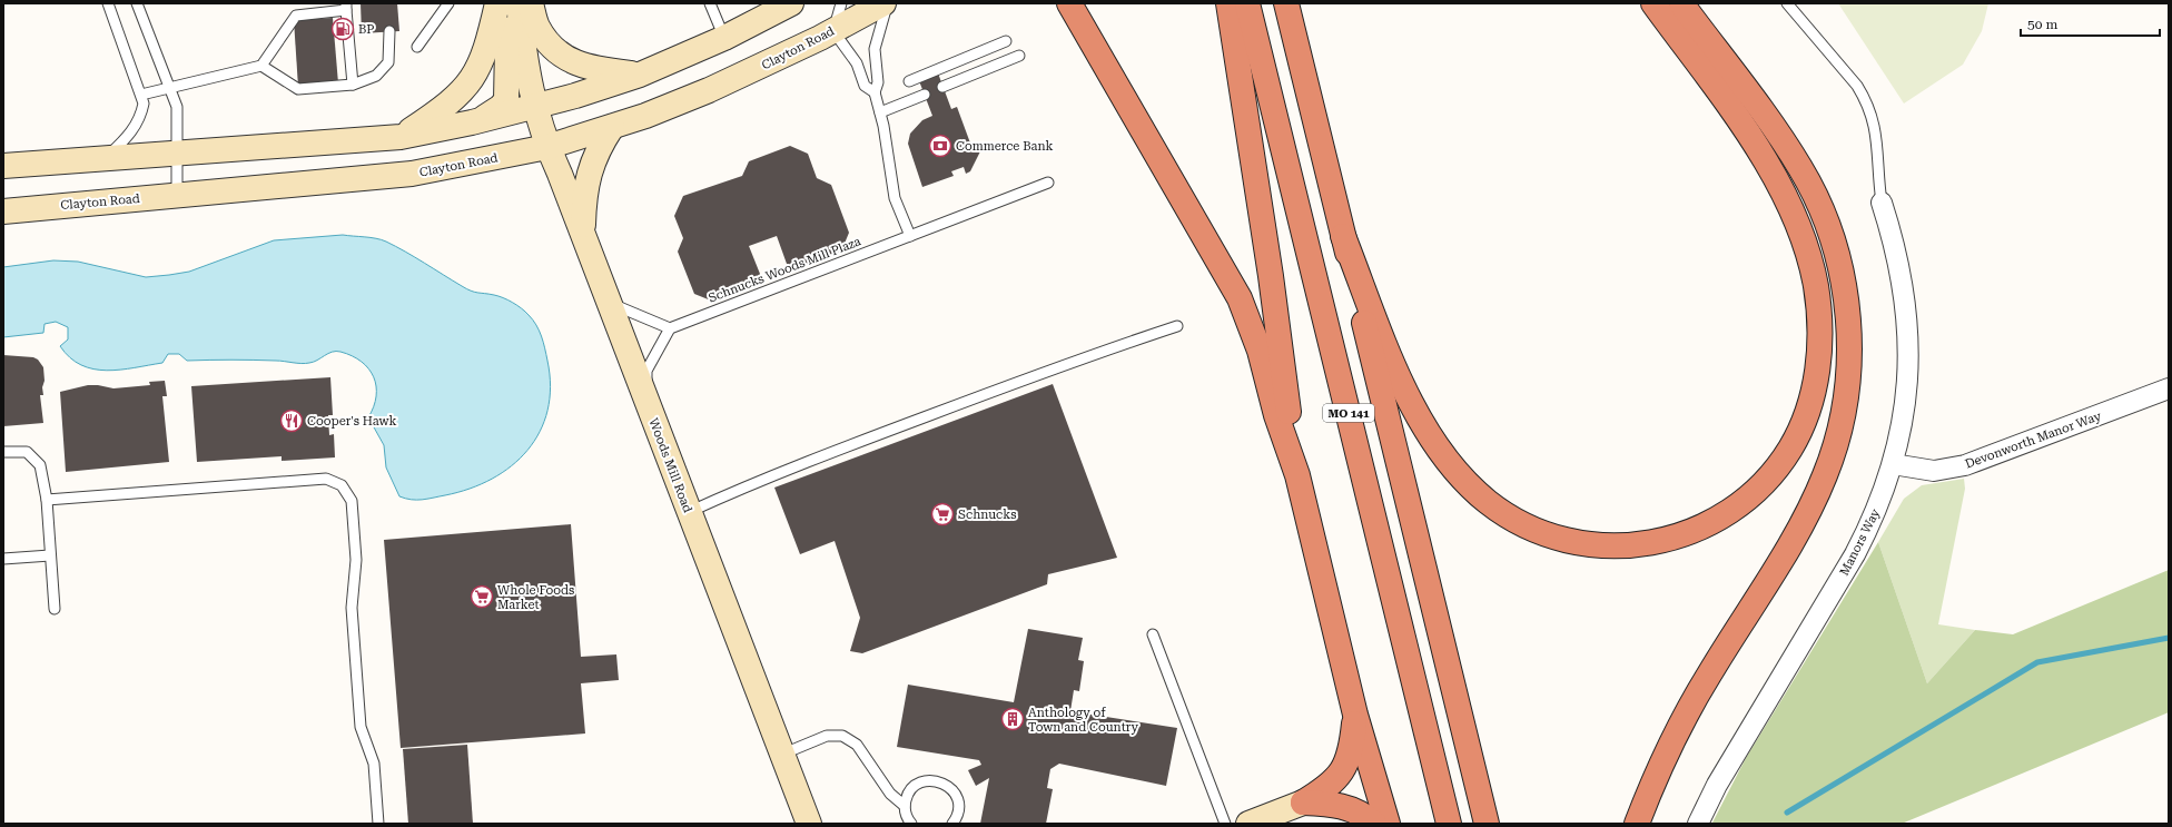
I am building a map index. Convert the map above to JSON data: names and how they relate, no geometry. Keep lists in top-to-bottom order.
{
  "streets": {
    "highway": ["MO 141"],
    "main road": ["Clayton Road", "Woods Mill Road"],
    "street": ["Devonworth Manor Way", "Manors Way"],
    "lane": ["Schnucks Woods Mill Plaza"]
  },
  "crossings": [
    ["Clayton Road", "Woods Mill Road"],
    ["Devonworth Manor Way", "Manors Way"]
  ],
  "places": {
    "fuel station": ["BP"],
    "bank": ["Commerce Bank"],
    "restaurant": ["Cooper's Hawk"],
    "supermarket": ["Schnucks", "Whole Foods Market"],
    "building": ["Anthology of Town and Country"]
  },
  "scale_bar": "50 m"
}
